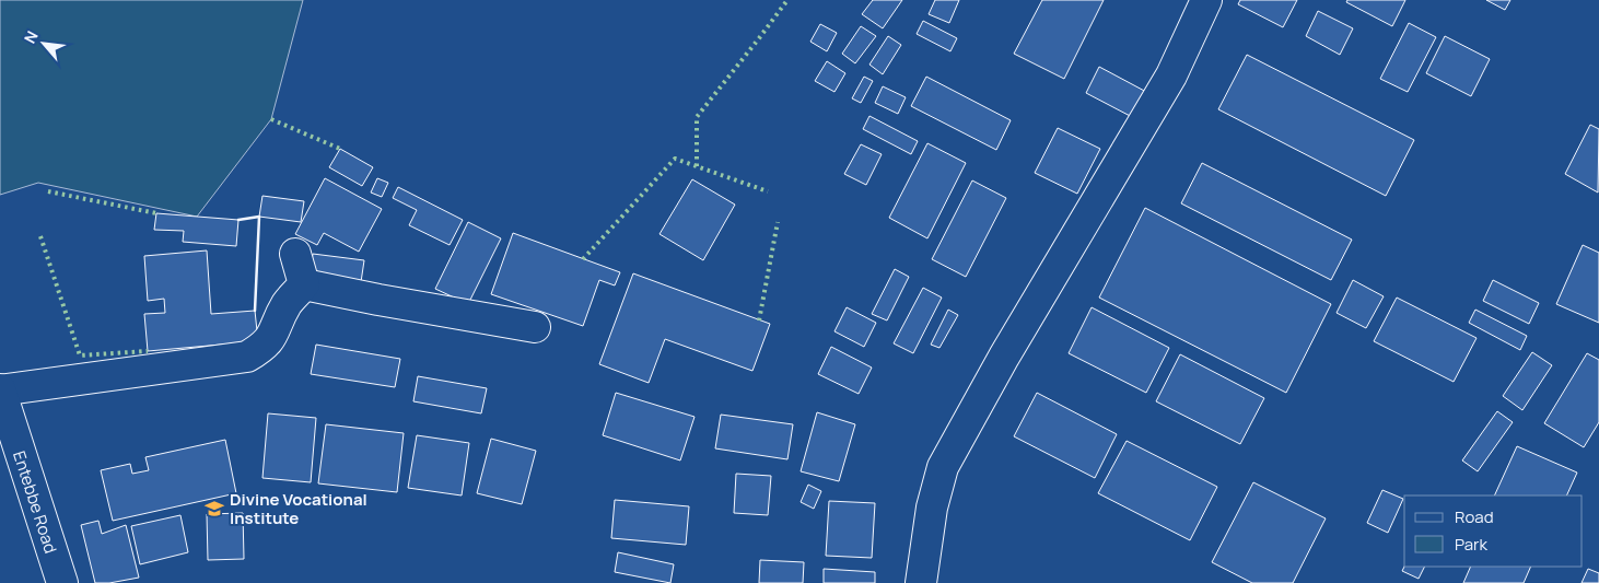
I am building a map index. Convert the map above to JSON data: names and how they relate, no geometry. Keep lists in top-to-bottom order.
{
  "streets": {
    "street": ["Entebbe Road"]
  },
  "places": {
    "school or university": ["Divine Vocational Institute"]
  },
  "legend": ["Road", "Park"],
  "north": "top left"
}
